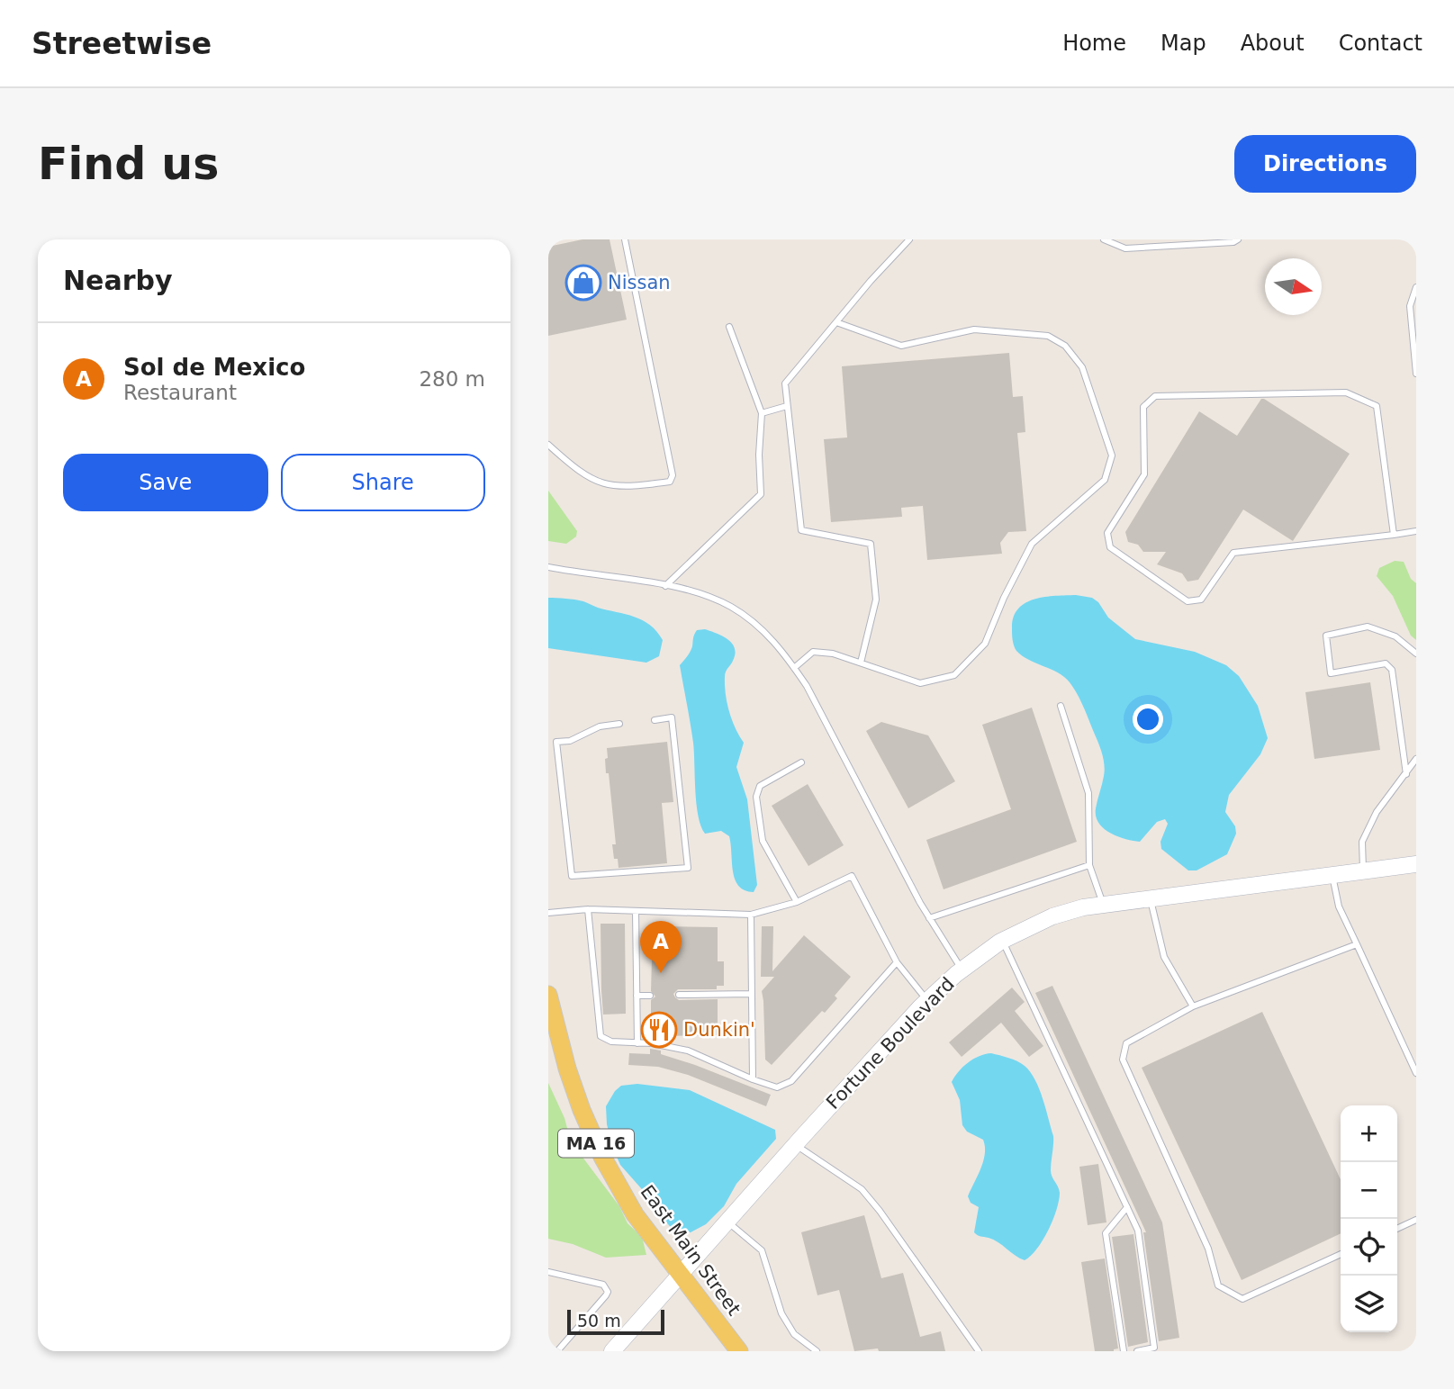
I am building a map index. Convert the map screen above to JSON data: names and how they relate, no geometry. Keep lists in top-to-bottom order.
{
  "streets": {
    "main road": ["Fortune Boulevard", "MA 16", "East Main Street"]
  },
  "crossings": [
    ["Fortune Boulevard", "East Main Street"]
  ],
  "places": {
    "shop": ["Nissan"],
    "restaurant": ["Dunkin'"]
  },
  "scale_bar": "50 m",
  "north": "right",
  "page": {
    "header": "Streetwise",
    "nav": [
      "Home",
      "Map",
      "About",
      "Contact"
    ],
    "buttons": [
      "Directions",
      ["Save", "Share"]
    ],
    "title": "Find us",
    "heading": "Nearby",
    "list": [
      {
        "mark": "A",
        "name": "Sol de Mexico",
        "note": "Restaurant",
        "value": "280 m"
      }
    ],
    "pins": "A",
    "map_buttons": ["+", "−"],
    "scale": "50 m"
  }
}
